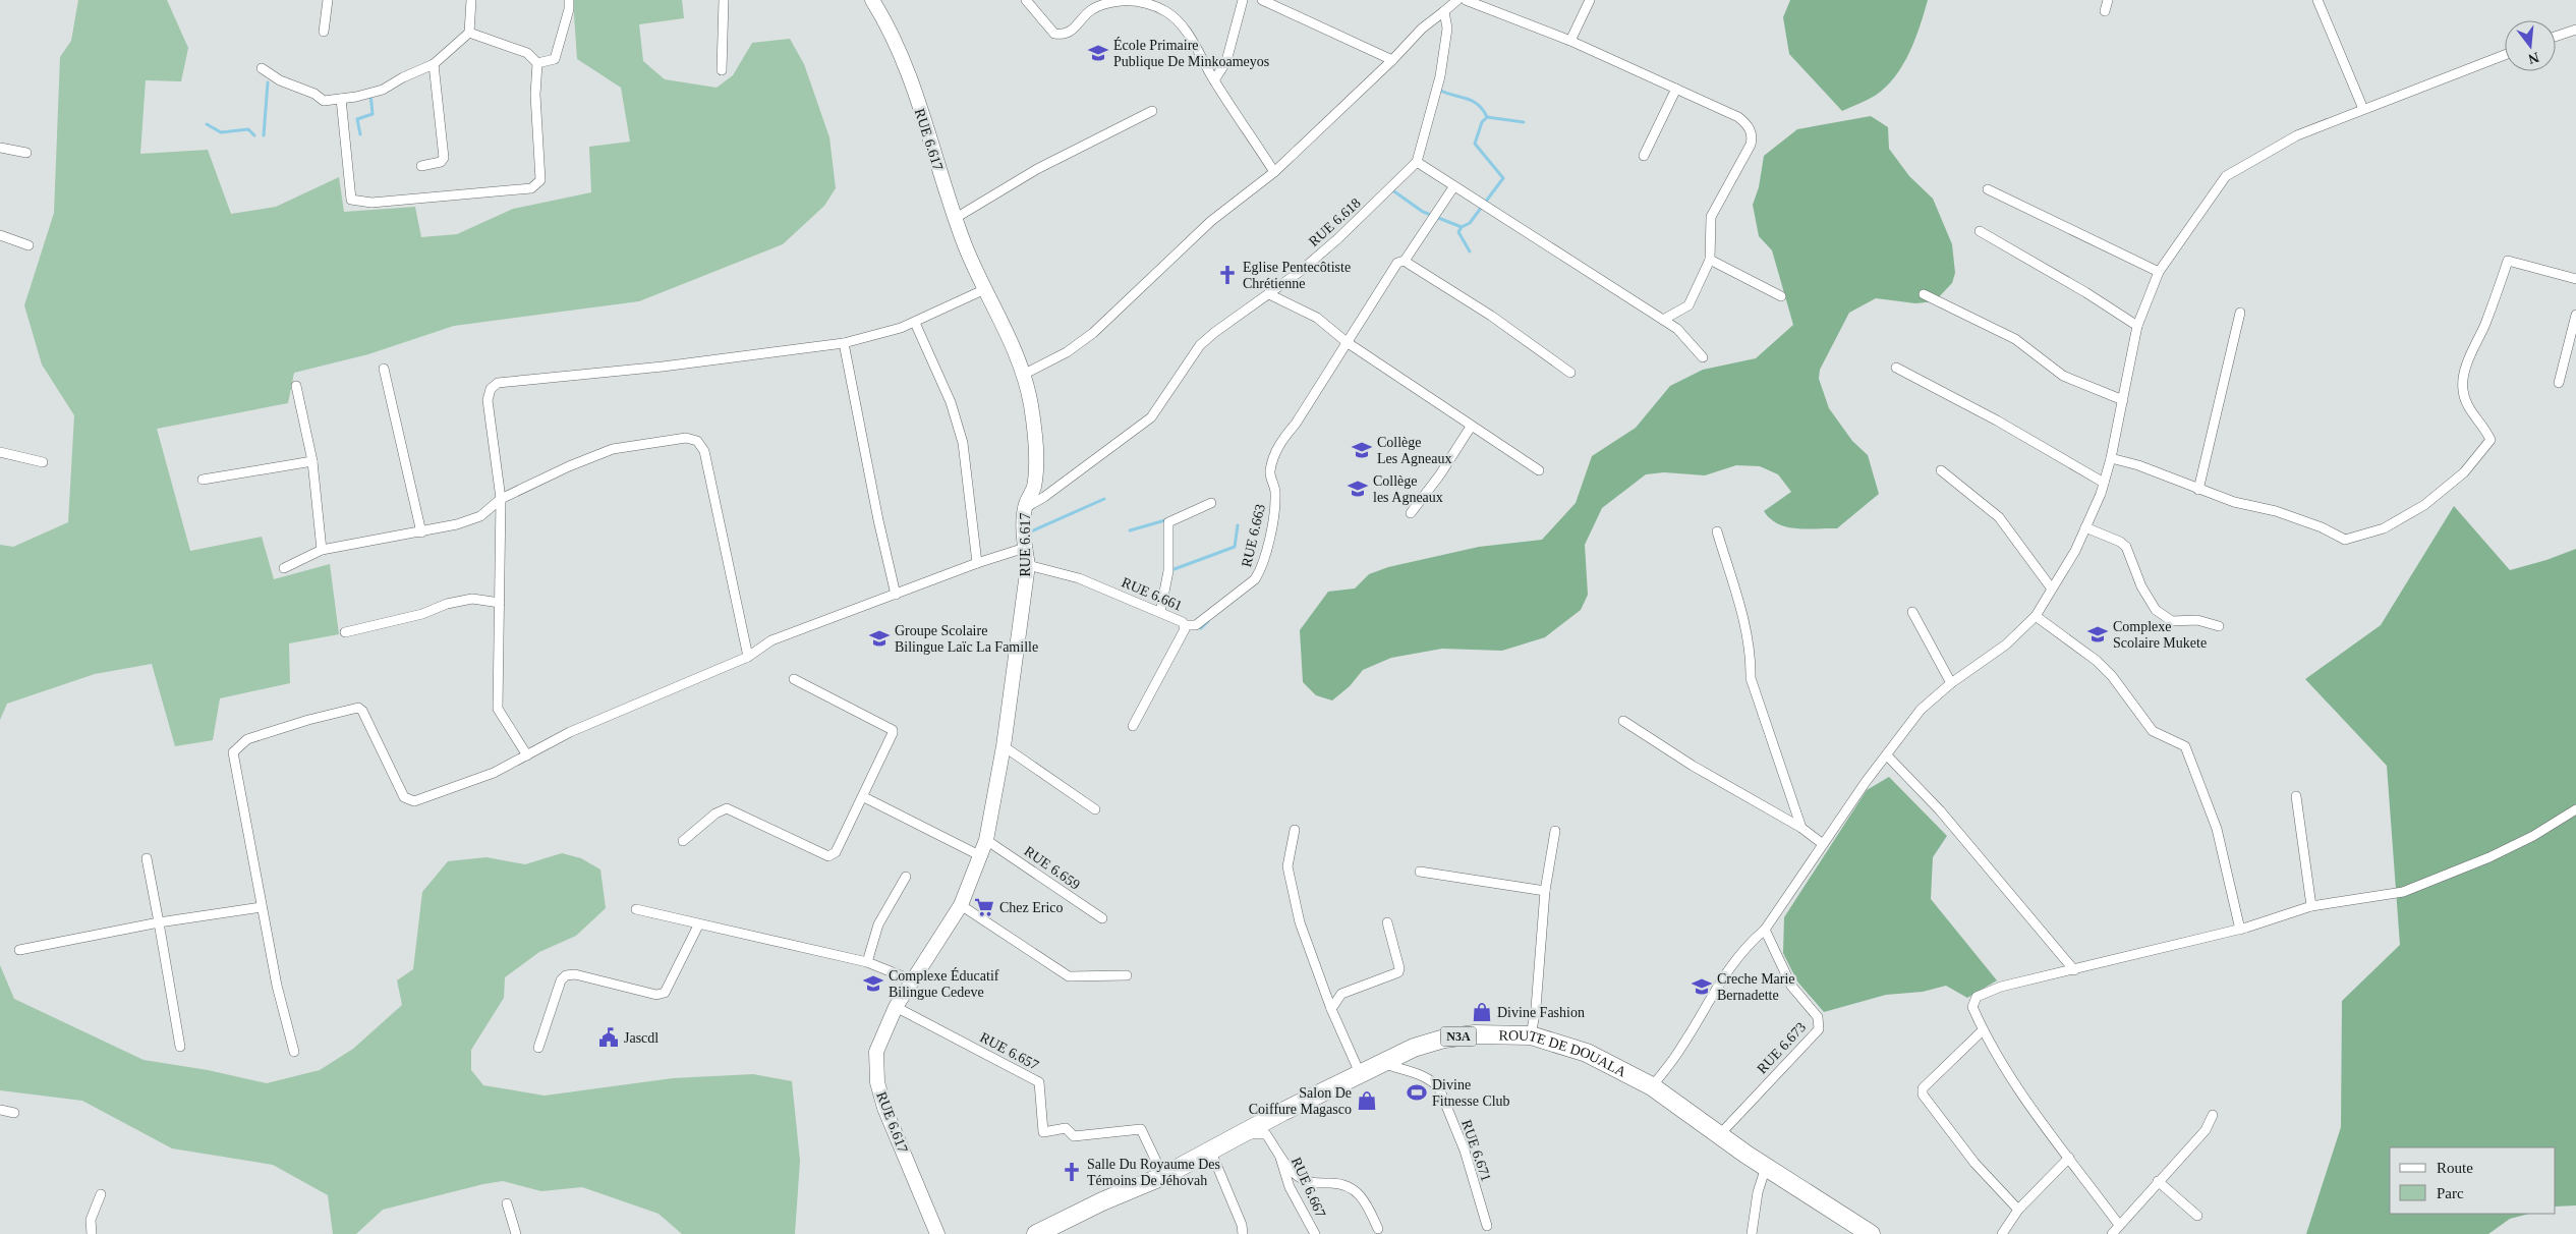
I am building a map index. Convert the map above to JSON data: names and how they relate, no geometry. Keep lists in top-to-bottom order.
{
  "streets": {
    "highway": ["N3A", "ROUTE DE DOUALA"],
    "street": [
      "RUE 6.617",
      "RUE 6.618",
      "RUE 6.663",
      "RUE 6.661",
      "RUE 6.659",
      "RUE 6.673",
      "RUE 6.657",
      "RUE 6.671",
      "RUE 6.667"
    ]
  },
  "crossings": [
    ["RUE 6.617", "RUE 6.618"],
    ["RUE 6.617", "RUE 6.661"],
    ["RUE 6.617", "RUE 6.659"],
    ["RUE 6.617", "RUE 6.657"],
    ["RUE 6.663", "RUE 6.661"],
    ["RUE 6.673", "ROUTE DE DOUALA"],
    ["RUE 6.657", "ROUTE DE DOUALA"],
    ["ROUTE DE DOUALA", "RUE 6.671"]
  ],
  "places": {
    "school or university": [
      "École Primaire Publique De Minkoameyos",
      "Collège Les Agneaux",
      "Collège les Agneaux",
      "Complexe Scolaire Mukete",
      "Groupe Scolaire Bilingue Laïc La Famille",
      "Complexe Éducatif Bilingue Cedeve",
      "Creche Marie Bernadette"
    ],
    "church": ["Eglise Pentecôtiste Chrétienne", "Salle Du Royaume Des Témoins De Jéhovah"],
    "supermarket": ["Chez Erico"],
    "shop": ["Divine Fashion", "Salon De Coiffure Magasco"],
    "public building": ["Jascdl"],
    "sports": ["Divine Fitnesse Club"]
  },
  "legend": ["Route", "Parc"],
  "north": "bottom"
}
